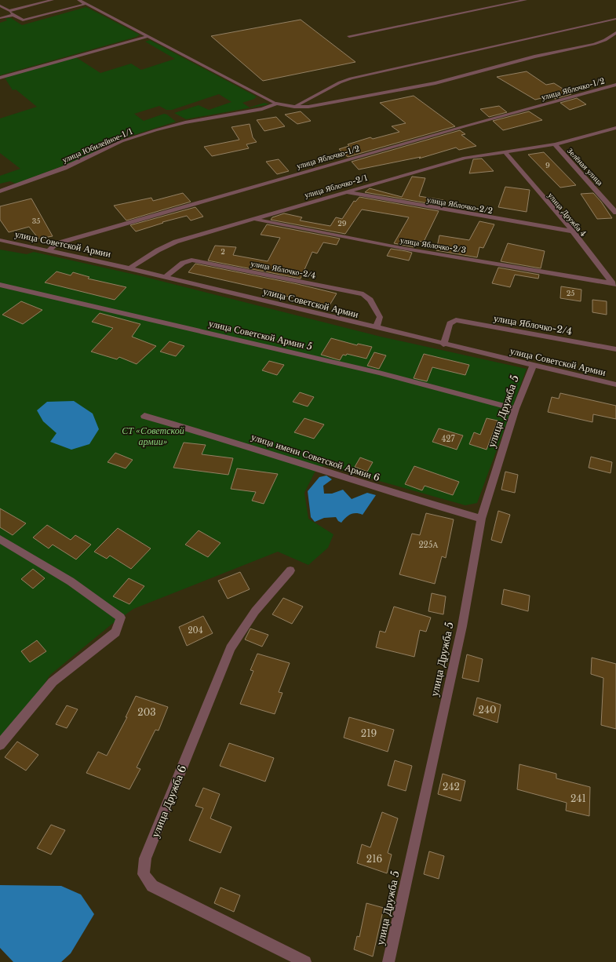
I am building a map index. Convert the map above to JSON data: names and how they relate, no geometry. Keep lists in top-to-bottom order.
{
  "streets": {
    "street": [
      "улица Яблочко-1/2",
      "улица Юбилейное-1/1",
      "Зелёная улица",
      "улица Яблочко-2/1",
      "улица Яблочко-2/2",
      "улица Дружба 4",
      "улица Советской Армии",
      "улица Яблочко-2/3",
      "улица Яблочко-2/4",
      "улица Советской Армии 5",
      "улица Дружба 5",
      "улица имени Советской Армии 6",
      "улица Дружба 6"
    ]
  },
  "crossings": [
    ["улица Яблочко-1/2", "улица Советской Армии"],
    ["Зелёная улица", "улица Яблочко-2/1"],
    ["улица Яблочко-2/1", "улица Яблочко-2/2"],
    ["улица Яблочко-2/1", "улица Дружба 4"],
    ["улица Яблочко-2/1", "улица Советской Армии"],
    ["улица Яблочко-2/1", "улица Яблочко-2/3"],
    ["улица Яблочко-2/2", "улица Дружба 4"],
    ["улица Дружба 4", "улица Яблочко-2/3"],
    ["улица Советской Армии", "улица Яблочко-2/4"],
    ["улица Советской Армии", "улица Дружба 5"],
    ["улица Советской Армии 5", "улица Дружба 5"],
    ["улица Дружба 5", "улица имени Советской Армии 6"]
  ],
  "parks": ["СТ «Советской армии»"],
  "house_numbers": [
    "9",
    "35",
    "29",
    "2",
    "25",
    "427",
    "225А",
    "204",
    "240",
    "203",
    "219",
    "242",
    "241",
    "216"
  ]
}
